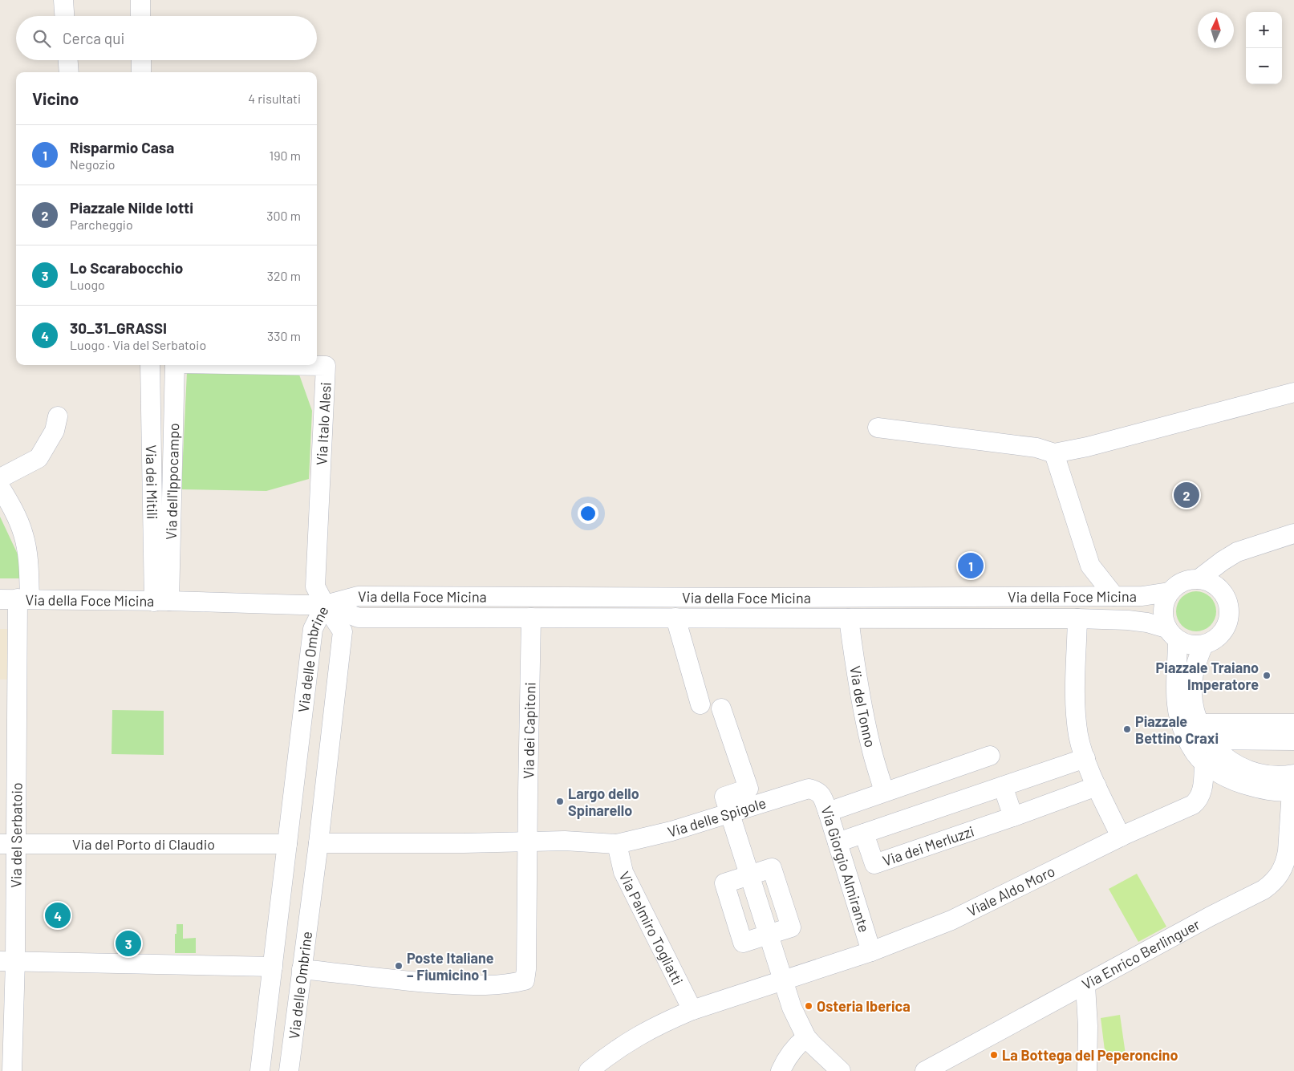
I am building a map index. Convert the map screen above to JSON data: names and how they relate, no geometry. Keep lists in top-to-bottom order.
{
  "streets": {
    "street": [
      "Via Italo Alesi",
      "Via dei Mitili",
      "Via dell'Ippocampo",
      "Via della Foce Micina",
      "Via delle Ombrine",
      "Via del Tonno",
      "Via dei Capitoni",
      "Via delle Spigole",
      "Via del Serbatoio",
      "Via del Porto di Claudio",
      "Via dei Merluzzi",
      "Via Giorgio Almirante",
      "Viale Aldo Moro",
      "Via Palmiro Togliatti",
      "Via Enrico Berlinguer"
    ]
  },
  "crossings": [
    ["Via Italo Alesi", "Via della Foce Micina"],
    ["Via Italo Alesi", "Via delle Ombrine"],
    ["Via dei Mitili", "Via dell'Ippocampo"],
    ["Via dei Mitili", "Via della Foce Micina"],
    ["Via dell'Ippocampo", "Via della Foce Micina"],
    ["Via della Foce Micina", "Via delle Ombrine"],
    ["Via della Foce Micina", "Via del Tonno"],
    ["Via della Foce Micina", "Via dei Capitoni"],
    ["Via della Foce Micina", "Via del Serbatoio"],
    ["Via delle Ombrine", "Via dei Capitoni"],
    ["Via delle Ombrine", "Via del Porto di Claudio"],
    ["Via delle Spigole", "Via Giorgio Almirante"],
    ["Via delle Spigole", "Via Palmiro Togliatti"],
    ["Via del Serbatoio", "Via del Porto di Claudio"],
    ["Via Giorgio Almirante", "Viale Aldo Moro"],
    ["Viale Aldo Moro", "Via Palmiro Togliatti"]
  ],
  "places": [
    "Piazzale Traiano Imperatore",
    "Piazzale Bettino Craxi",
    "Largo dello Spinarello",
    "Poste Italiane – Fiumicino 1",
    "Osteria Iberica",
    "La Bottega del Peperoncino"
  ],
  "north": "top",
  "page": {
    "map_buttons": ["+", "−"],
    "search": "Cerca qui",
    "heading": ["Vicino", "4 risultati"],
    "list": [
      {
        "mark": "1",
        "name": "Risparmio Casa",
        "note": "Negozio",
        "value": "190 m"
      },
      {
        "mark": "2",
        "name": "Piazzale Nilde Iotti",
        "note": "Parcheggio",
        "value": "300 m"
      },
      {
        "mark": "3",
        "name": "Lo Scarabocchio",
        "note": "Luogo",
        "value": "320 m"
      },
      {
        "mark": "4",
        "name": "30_31_GRASSI",
        "note": "Luogo · Via del Serbatoio",
        "value": "330 m"
      }
    ],
    "pins": [
      "2",
      "1",
      "4",
      "3"
    ]
  }
}
